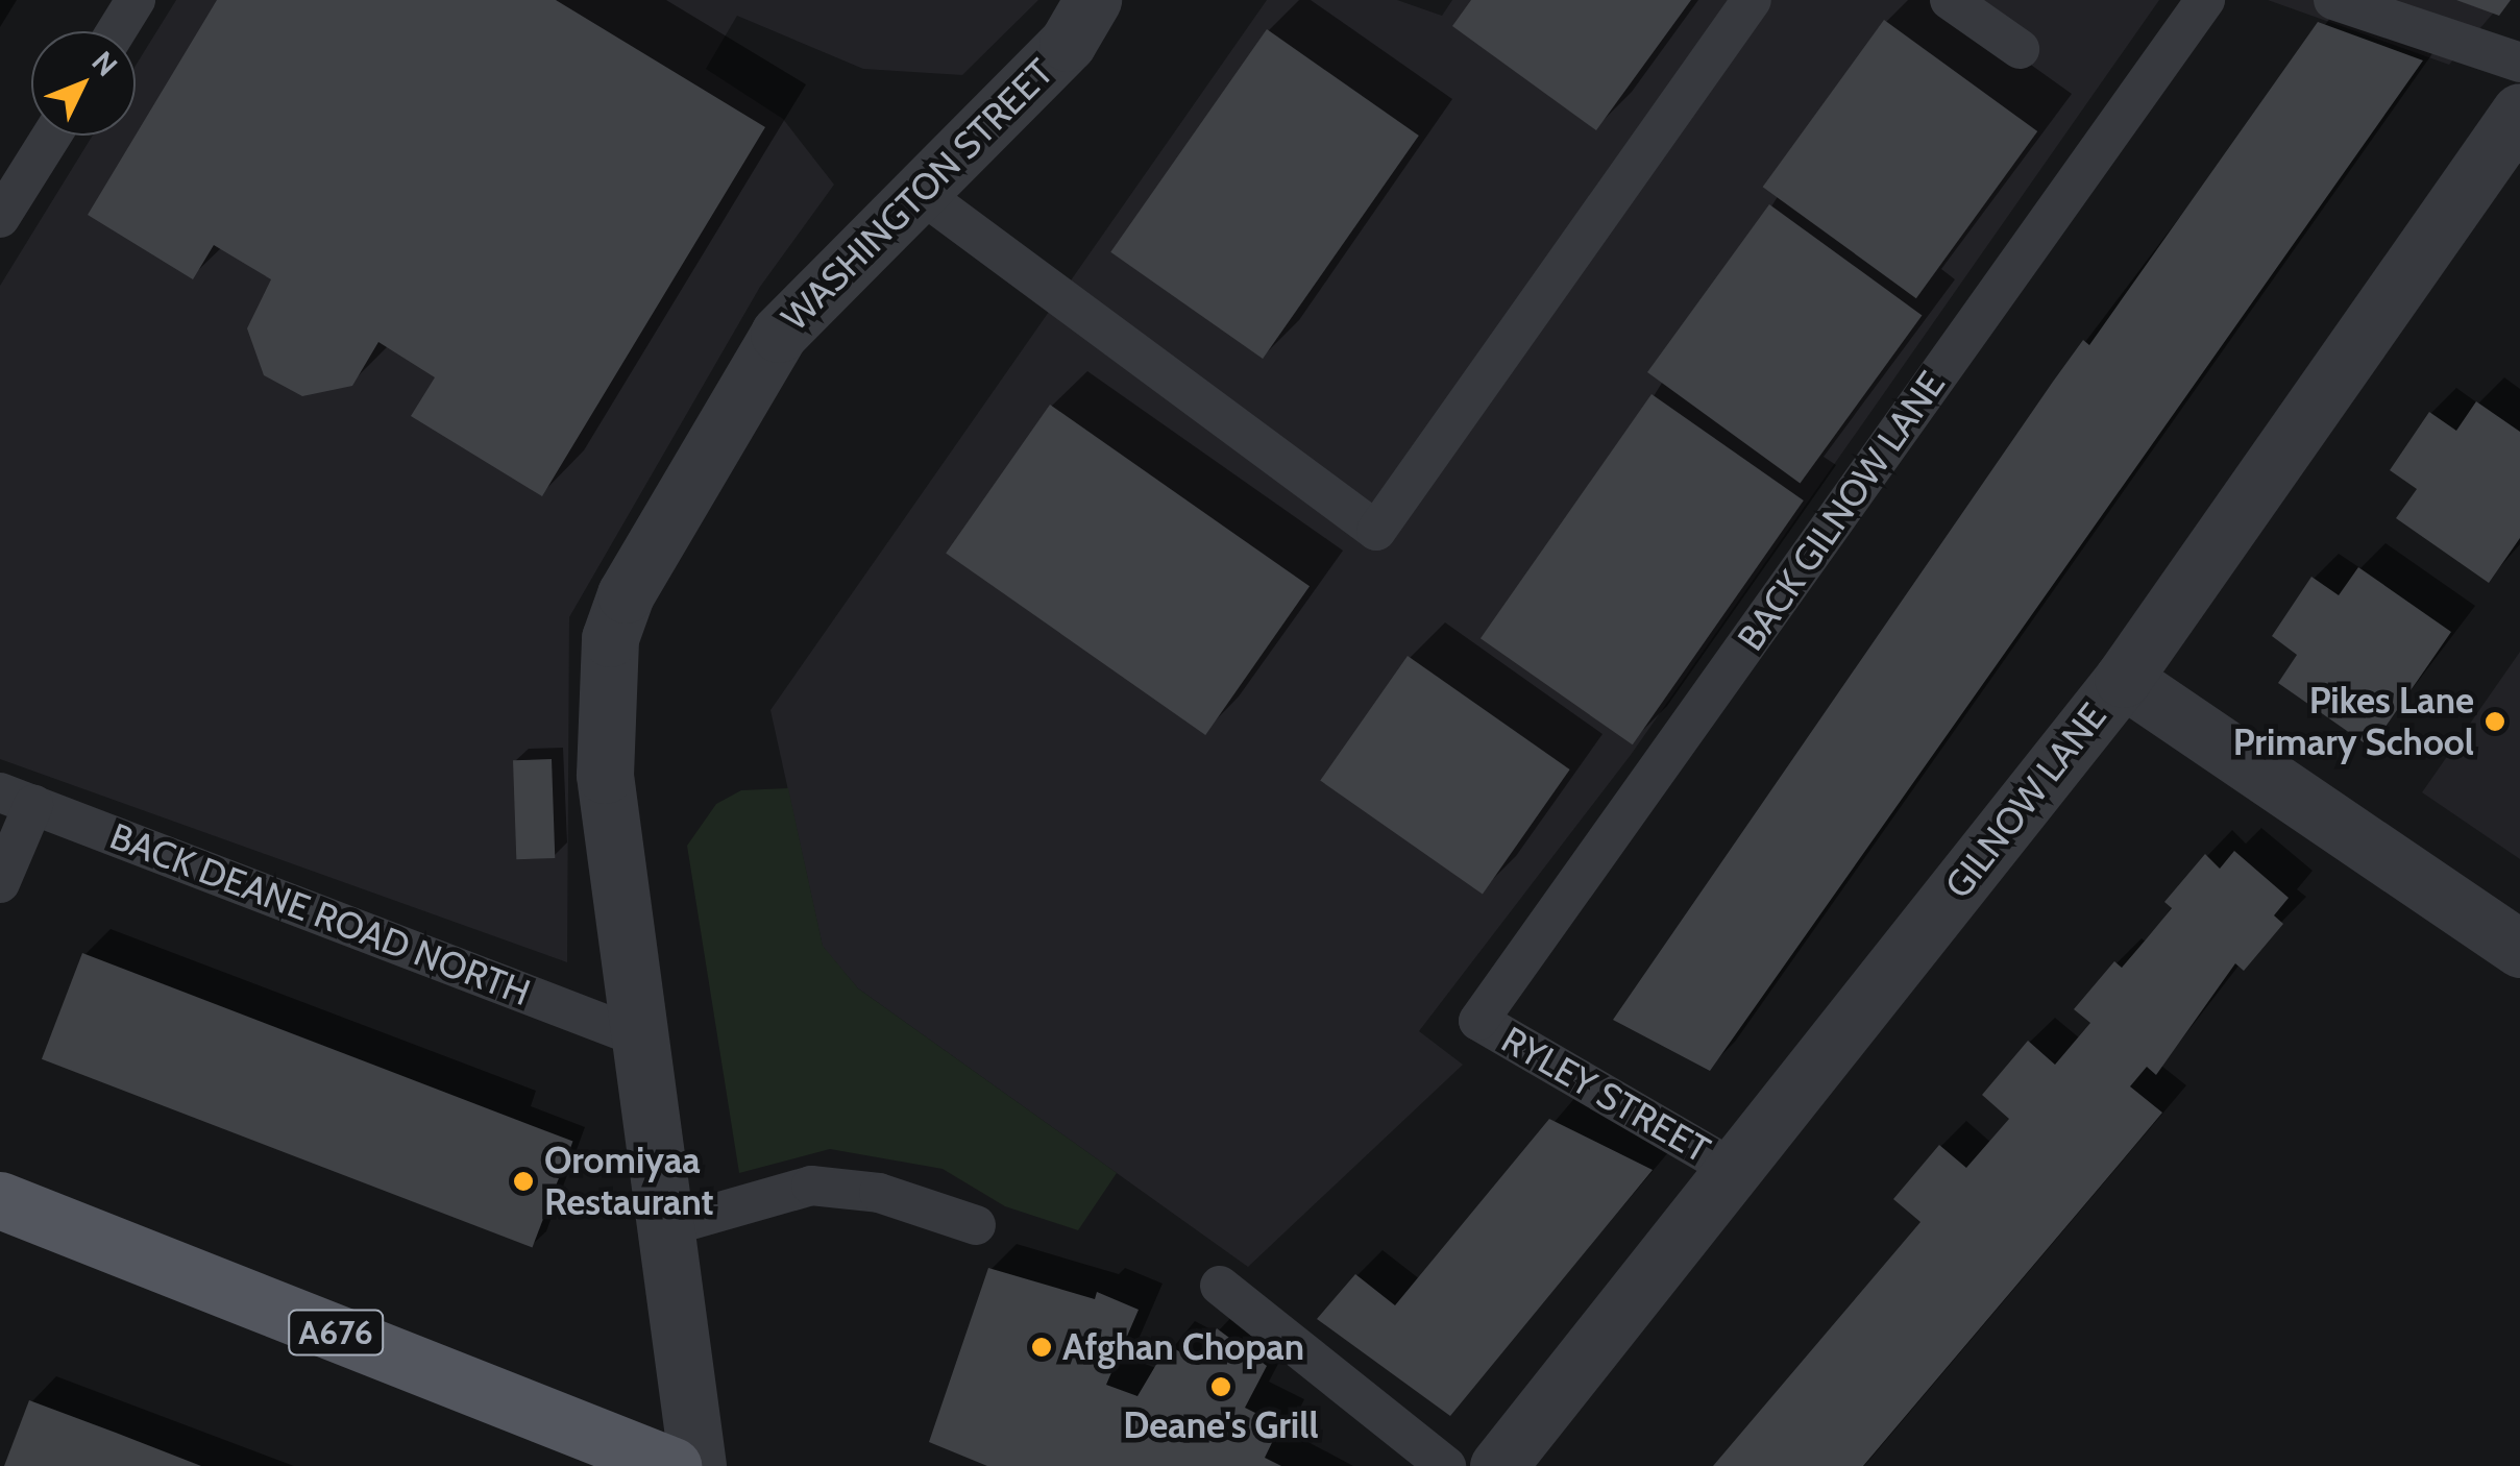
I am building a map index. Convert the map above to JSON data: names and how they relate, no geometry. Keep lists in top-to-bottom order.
{
  "streets": {
    "main road": ["A676"],
    "street": ["WASHINGTON STREET", "GILNOW LANE"],
    "lane": ["BACK GILNOW LANE", "BACK DEANE ROAD NORTH", "RYLEY STREET"]
  },
  "crossings": [
    ["WASHINGTON STREET", "BACK DEANE ROAD NORTH"],
    ["BACK GILNOW LANE", "RYLEY STREET"],
    ["GILNOW LANE", "RYLEY STREET"]
  ],
  "places": [
    "Pikes Lane Primary School",
    "Oromiyaa Restaurant",
    "Afghan Chopan",
    "Deane's Grill"
  ],
  "north": "top right"
}
